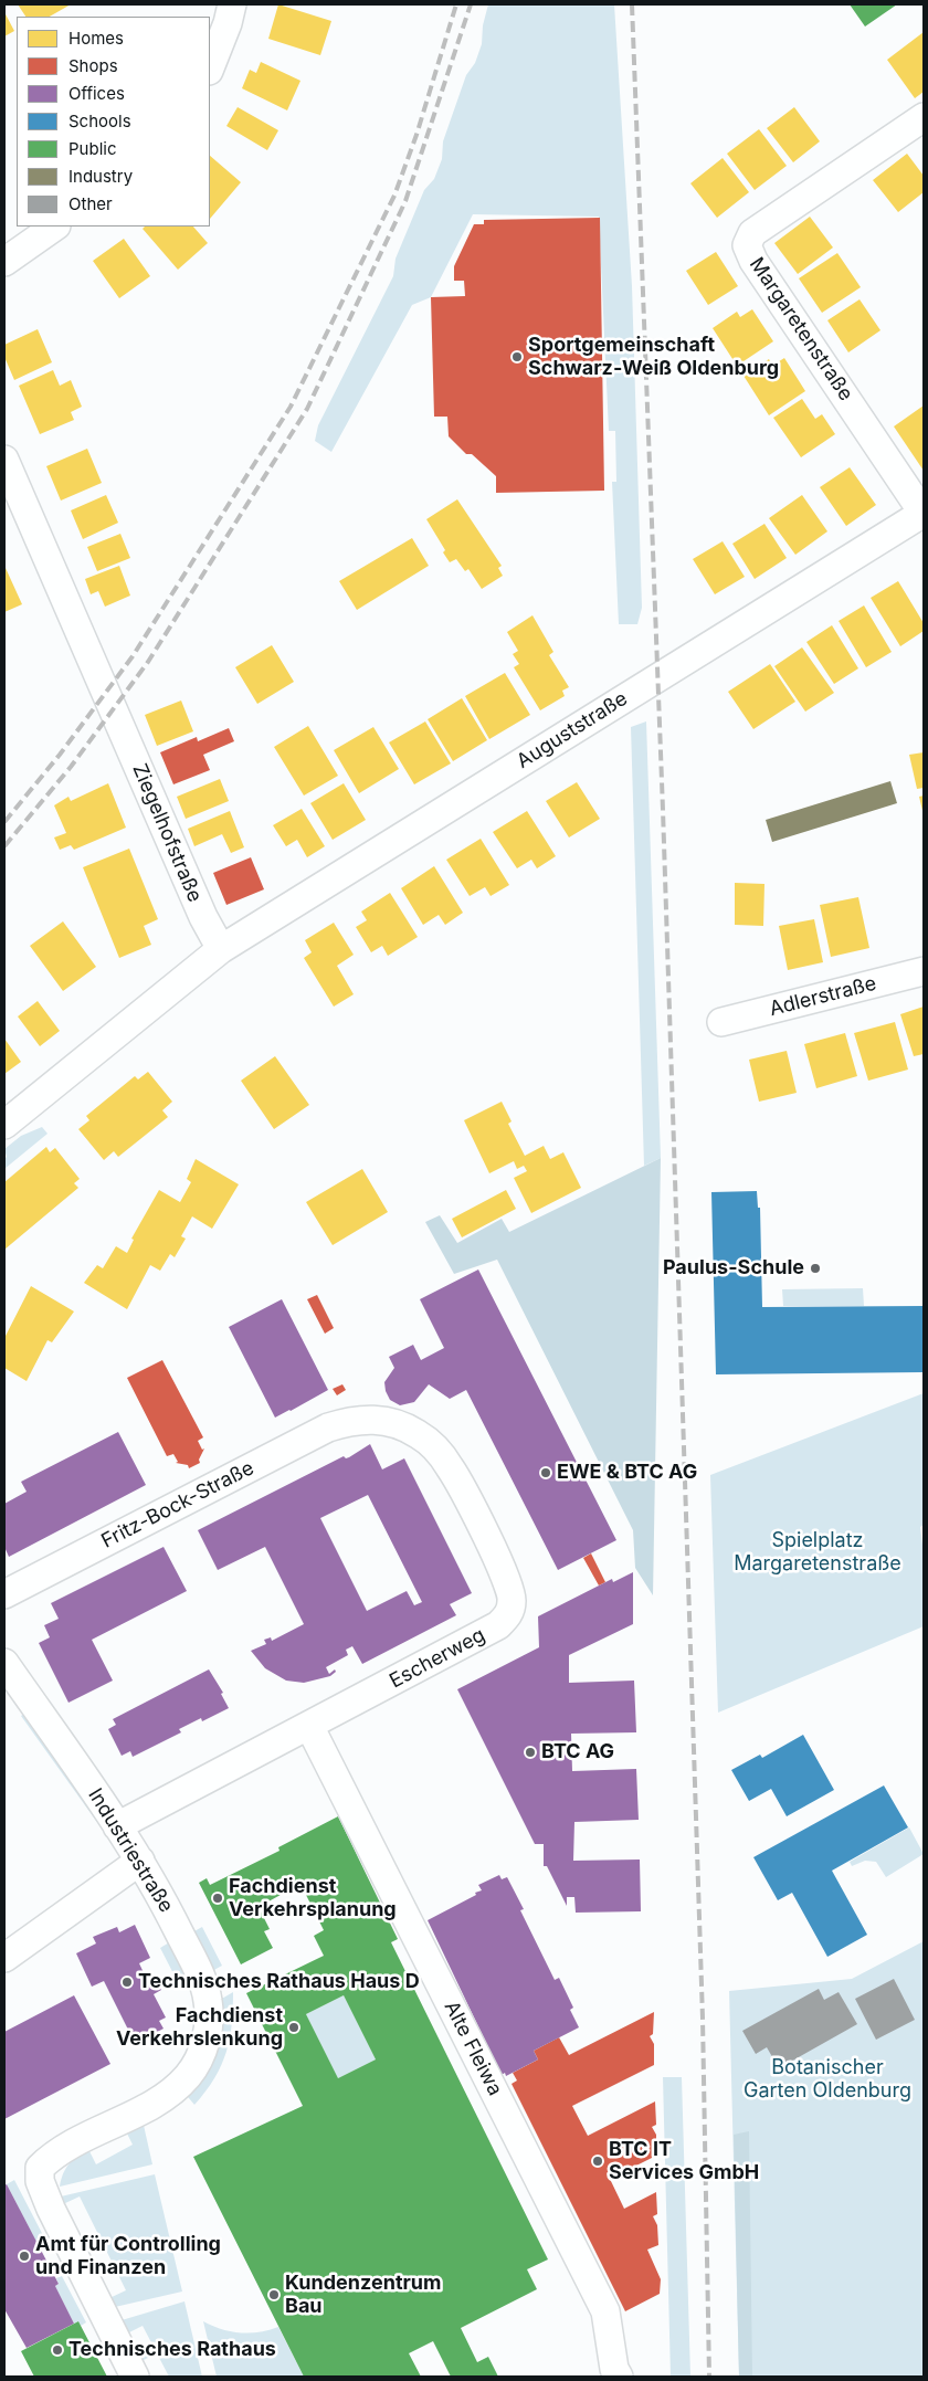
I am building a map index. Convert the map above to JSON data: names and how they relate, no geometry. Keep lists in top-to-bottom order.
{
  "streets": {
    "street": [
      "Margaretenstraße",
      "Auguststraße",
      "Ziegelhofstraße",
      "Adlerstraße",
      "Fritz-Bock-Straße",
      "Escherweg",
      "Industriestraße",
      "Alte Fleiwa"
    ]
  },
  "crossings": [
    ["Margaretenstraße", "Auguststraße"],
    ["Auguststraße", "Ziegelhofstraße"],
    ["Fritz-Bock-Straße", "Escherweg"],
    ["Escherweg", "Industriestraße"],
    ["Escherweg", "Alte Fleiwa"]
  ],
  "parks": ["Spielplatz Margaretenstraße", "Botanischer Garten Oldenburg"],
  "places": [
    "Sportgemeinschaft Schwarz-Weiß Oldenburg",
    "Paulus-Schule",
    "EWE & BTC AG",
    "BTC AG",
    "Fachdienst Verkehrsplanung",
    "Technisches Rathaus Haus D",
    "Fachdienst Verkehrslenkung",
    "BTC IT Services GmbH",
    "Amt für Controlling und Finanzen",
    "Kundenzentrum Bau",
    "Technisches Rathaus"
  ],
  "legend": [
    "Homes",
    "Shops",
    "Offices",
    "Schools",
    "Public",
    "Industry",
    "Other"
  ]
}
